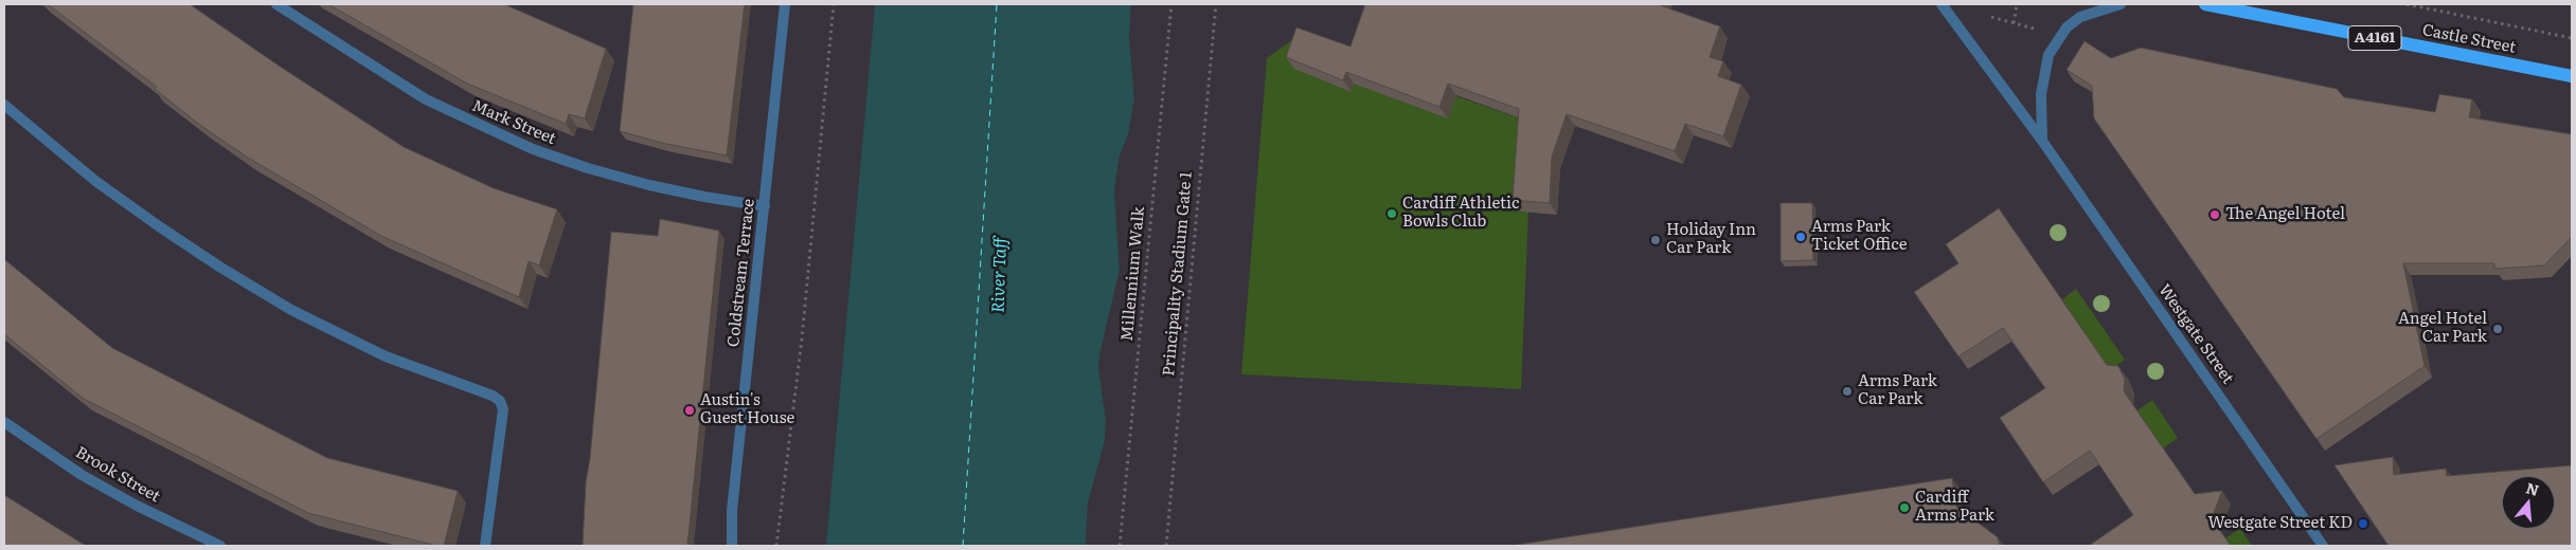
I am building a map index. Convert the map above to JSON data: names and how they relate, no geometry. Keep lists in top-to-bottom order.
{
  "streets": {
    "main road": ["A4161", "Castle Street"],
    "street": [
      "Mark Street",
      "Coldstream Terrace",
      "Westgate Street",
      "Brook Street"
    ],
    "path": ["Millennium Walk", "Principality Stadium Gate 1"]
  },
  "crossings": [
    ["Mark Street", "Coldstream Terrace"]
  ],
  "water": ["River Taff"],
  "places": [
    "Cardiff Athletic Bowls Club",
    "The Angel Hotel",
    "Arms Park Ticket Office",
    "Holiday Inn Car Park",
    "Angel Hotel Car Park",
    "Arms Park Car Park",
    "Austin's Guest House",
    "Cardiff Arms Park",
    "Westgate Street KD"
  ],
  "north": "top"
}
